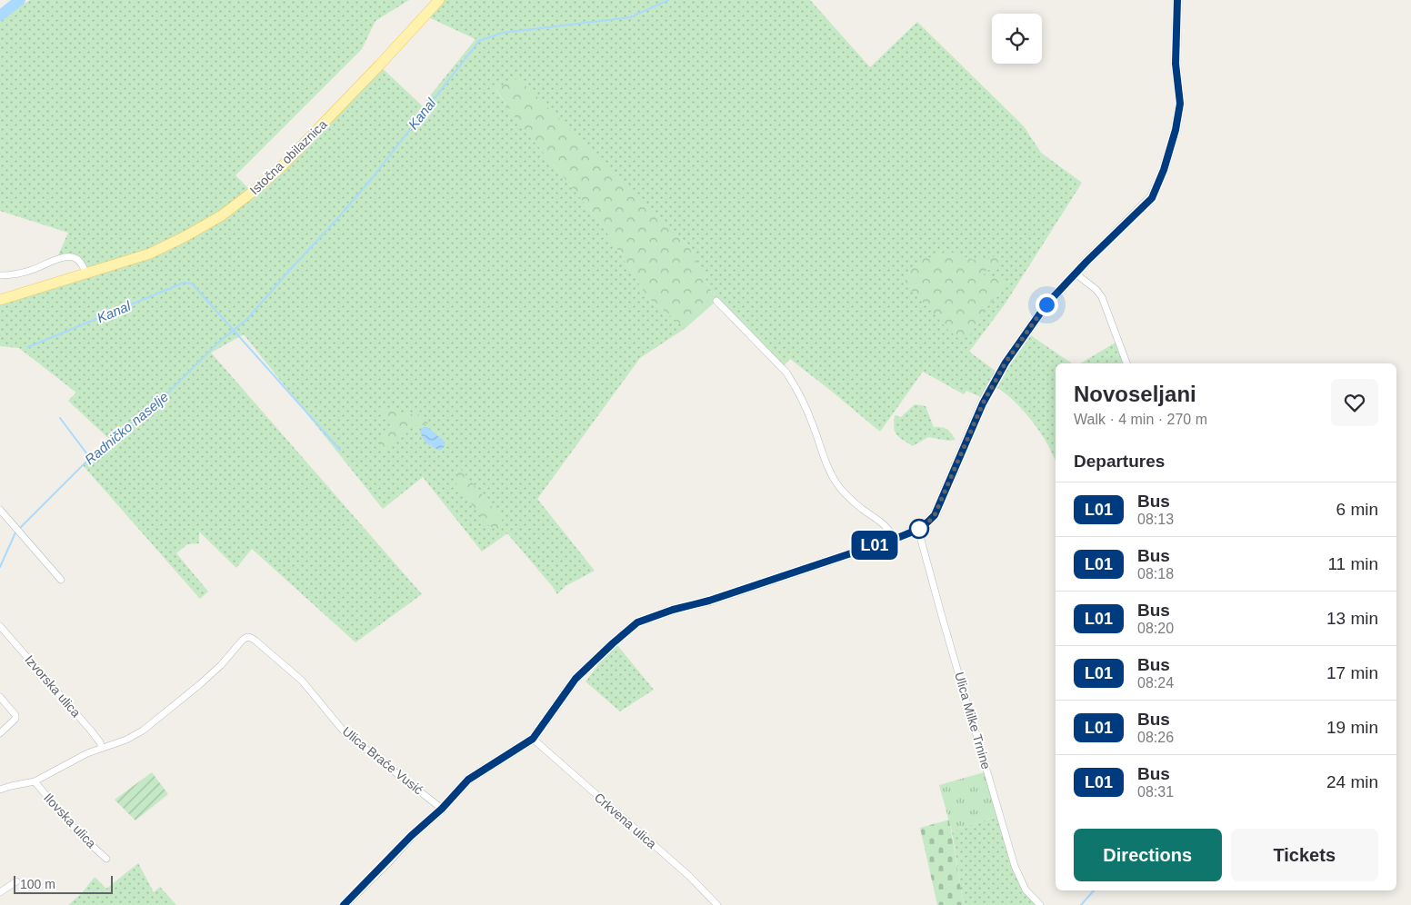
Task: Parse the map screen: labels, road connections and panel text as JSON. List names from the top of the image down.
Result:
{
  "streets": {
    "main road": ["Istočna obilaznica"],
    "street": [
      "Izvorska ulica",
      "Ulica Milke Trnine",
      "Ulica Braće Vusić",
      "Ilovska ulica",
      "Crkvena ulica"
    ]
  },
  "crossings": [
    ["Izvorska ulica", "Ulica Braće Vusić"]
  ],
  "water": ["Kanal", "Radničko naselje"],
  "lines": ["bus line L01"],
  "scale_bar": "100 m",
  "page": {
    "on_map": "L01",
    "heading": [
      ["Novoseljani", "Walk · 4 min · 270 m"],
      "Departures"
    ],
    "list": [
      {
        "mark": "L01",
        "name": "Bus",
        "note": "08:13",
        "value": "6 min"
      },
      {
        "mark": "L01",
        "name": "Bus",
        "note": "08:18",
        "value": "11 min"
      },
      {
        "mark": "L01",
        "name": "Bus",
        "note": "08:20",
        "value": "13 min"
      },
      {
        "mark": "L01",
        "name": "Bus",
        "note": "08:24",
        "value": "17 min"
      },
      {
        "mark": "L01",
        "name": "Bus",
        "note": "08:26",
        "value": "19 min"
      },
      {
        "mark": "L01",
        "name": "Bus",
        "note": "08:31",
        "value": "24 min"
      }
    ],
    "buttons": ["Directions", "Tickets"],
    "scale": "100 m"
  }
}
